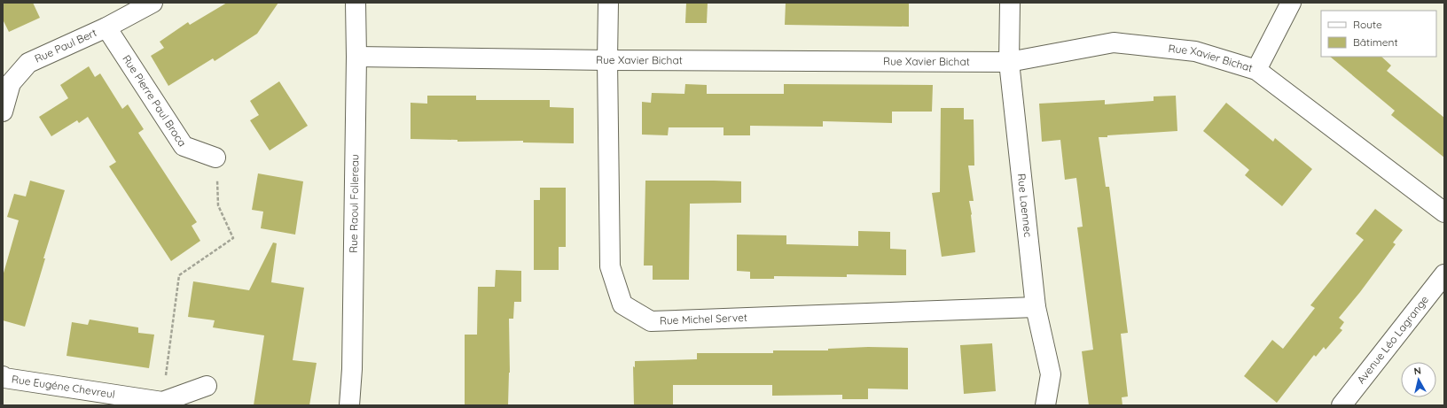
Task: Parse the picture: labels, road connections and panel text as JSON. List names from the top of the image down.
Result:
{
  "streets": {
    "street": [
      "Rue Paul Bert",
      "Rue Xavier Bichat",
      "Rue Pierre Paul Broca",
      "Rue Raoul Follereau",
      "Rue Laennec",
      "Rue Michel Servet",
      "Avenue Léo Lagrange",
      "Rue Eugéne Chevreul"
    ]
  },
  "crossings": [
    ["Rue Paul Bert", "Rue Pierre Paul Broca"],
    ["Rue Xavier Bichat", "Rue Raoul Follereau"],
    ["Rue Xavier Bichat", "Rue Laennec"],
    ["Rue Xavier Bichat", "Rue Michel Servet"],
    ["Rue Laennec", "Rue Michel Servet"]
  ],
  "legend": ["Route", "Bâtiment"],
  "north": "top"
}
